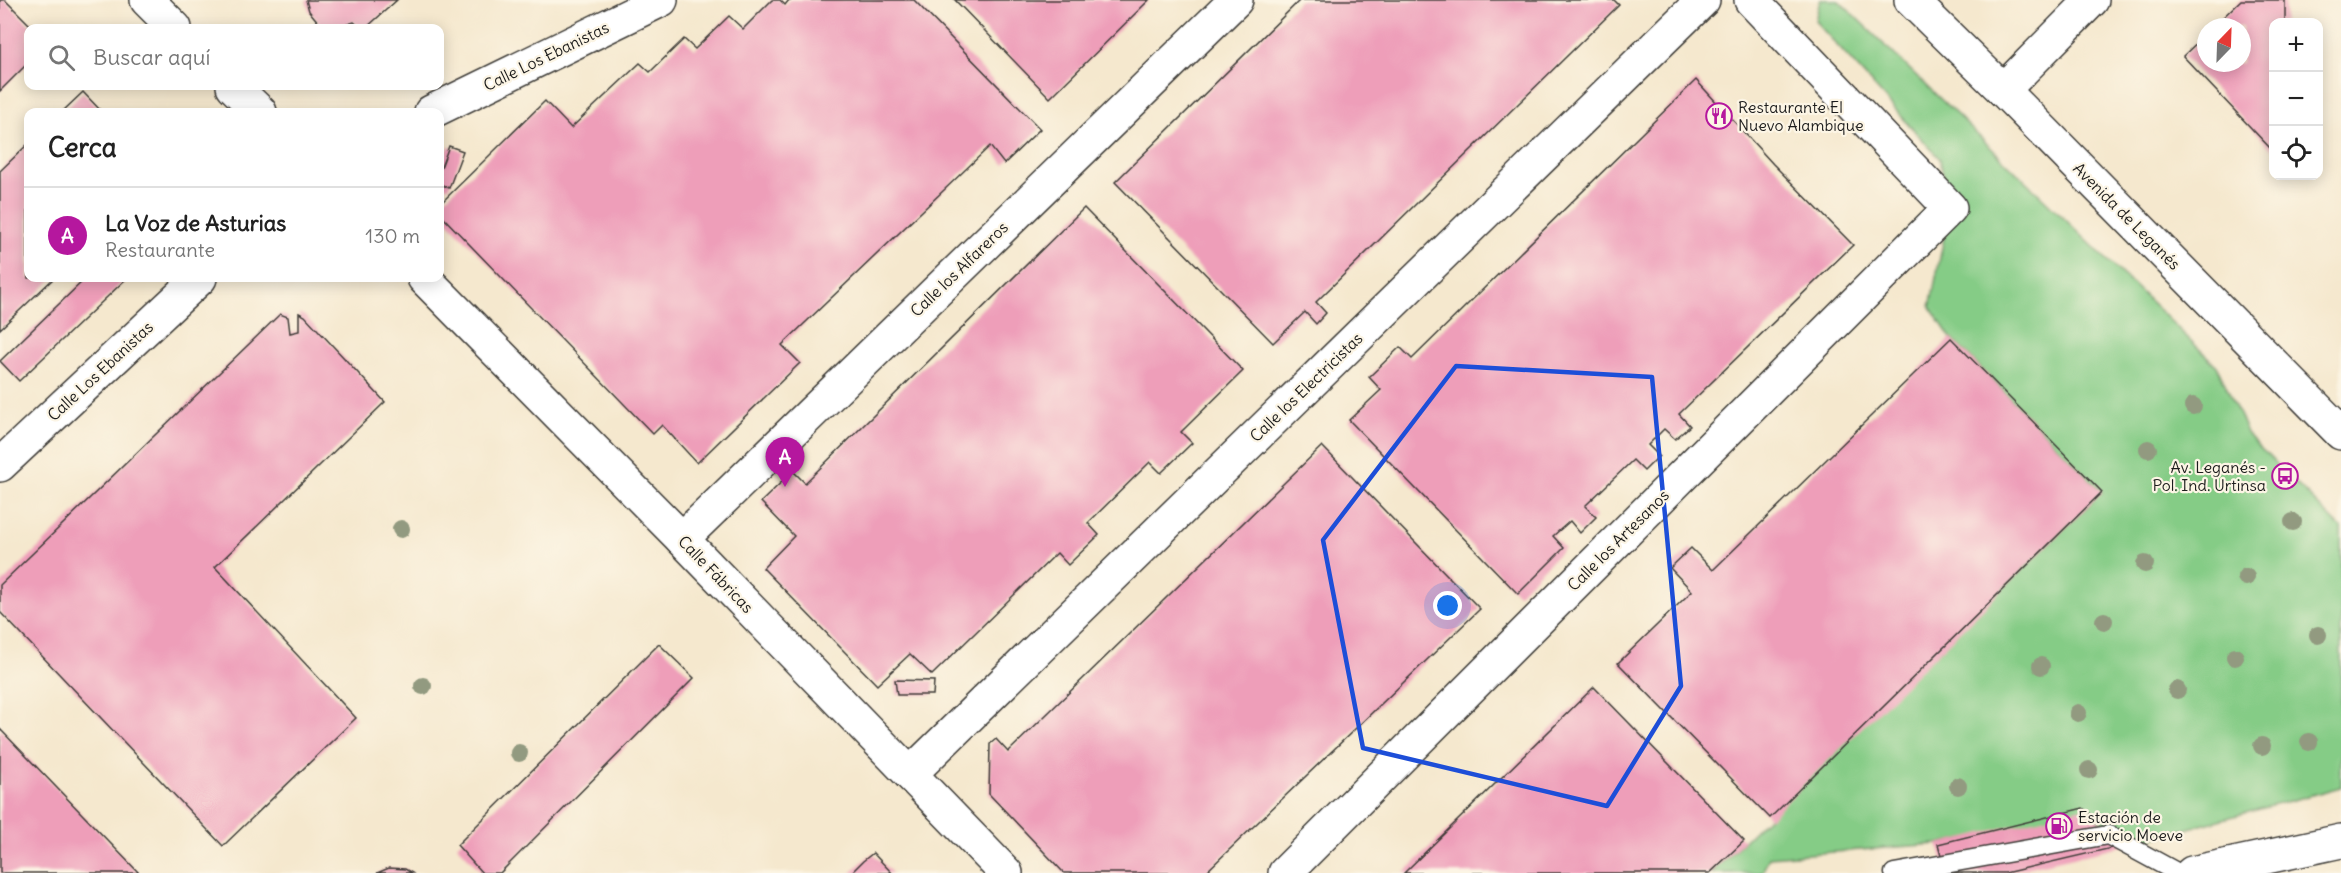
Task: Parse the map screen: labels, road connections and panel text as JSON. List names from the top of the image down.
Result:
{
  "streets": {
    "street": [
      "Calle Los Ebanistas",
      "Avenida de Leganés",
      "Calle los Alfareros",
      "Calle los Electricistas",
      "Calle los Artesanos",
      "Calle Fábricas"
    ]
  },
  "crossings": [
    ["Calle los Alfareros", "Calle Fábricas"],
    ["Calle los Electricistas", "Calle Fábricas"]
  ],
  "places": {
    "restaurant": ["Restaurante El Nuevo Alambique"],
    "bus stop": ["Av. Leganés - Pol. Ind. Urtinsa"],
    "fuel station": ["Estación de servicio Moeve"]
  },
  "north": "top right",
  "page": {
    "map_buttons": ["+", "−"],
    "search": "Buscar aquí",
    "heading": "Cerca",
    "list": [
      {
        "mark": "A",
        "name": "La Voz de Asturias",
        "note": "Restaurante",
        "value": "130 m"
      }
    ],
    "pins": "A"
  }
}
